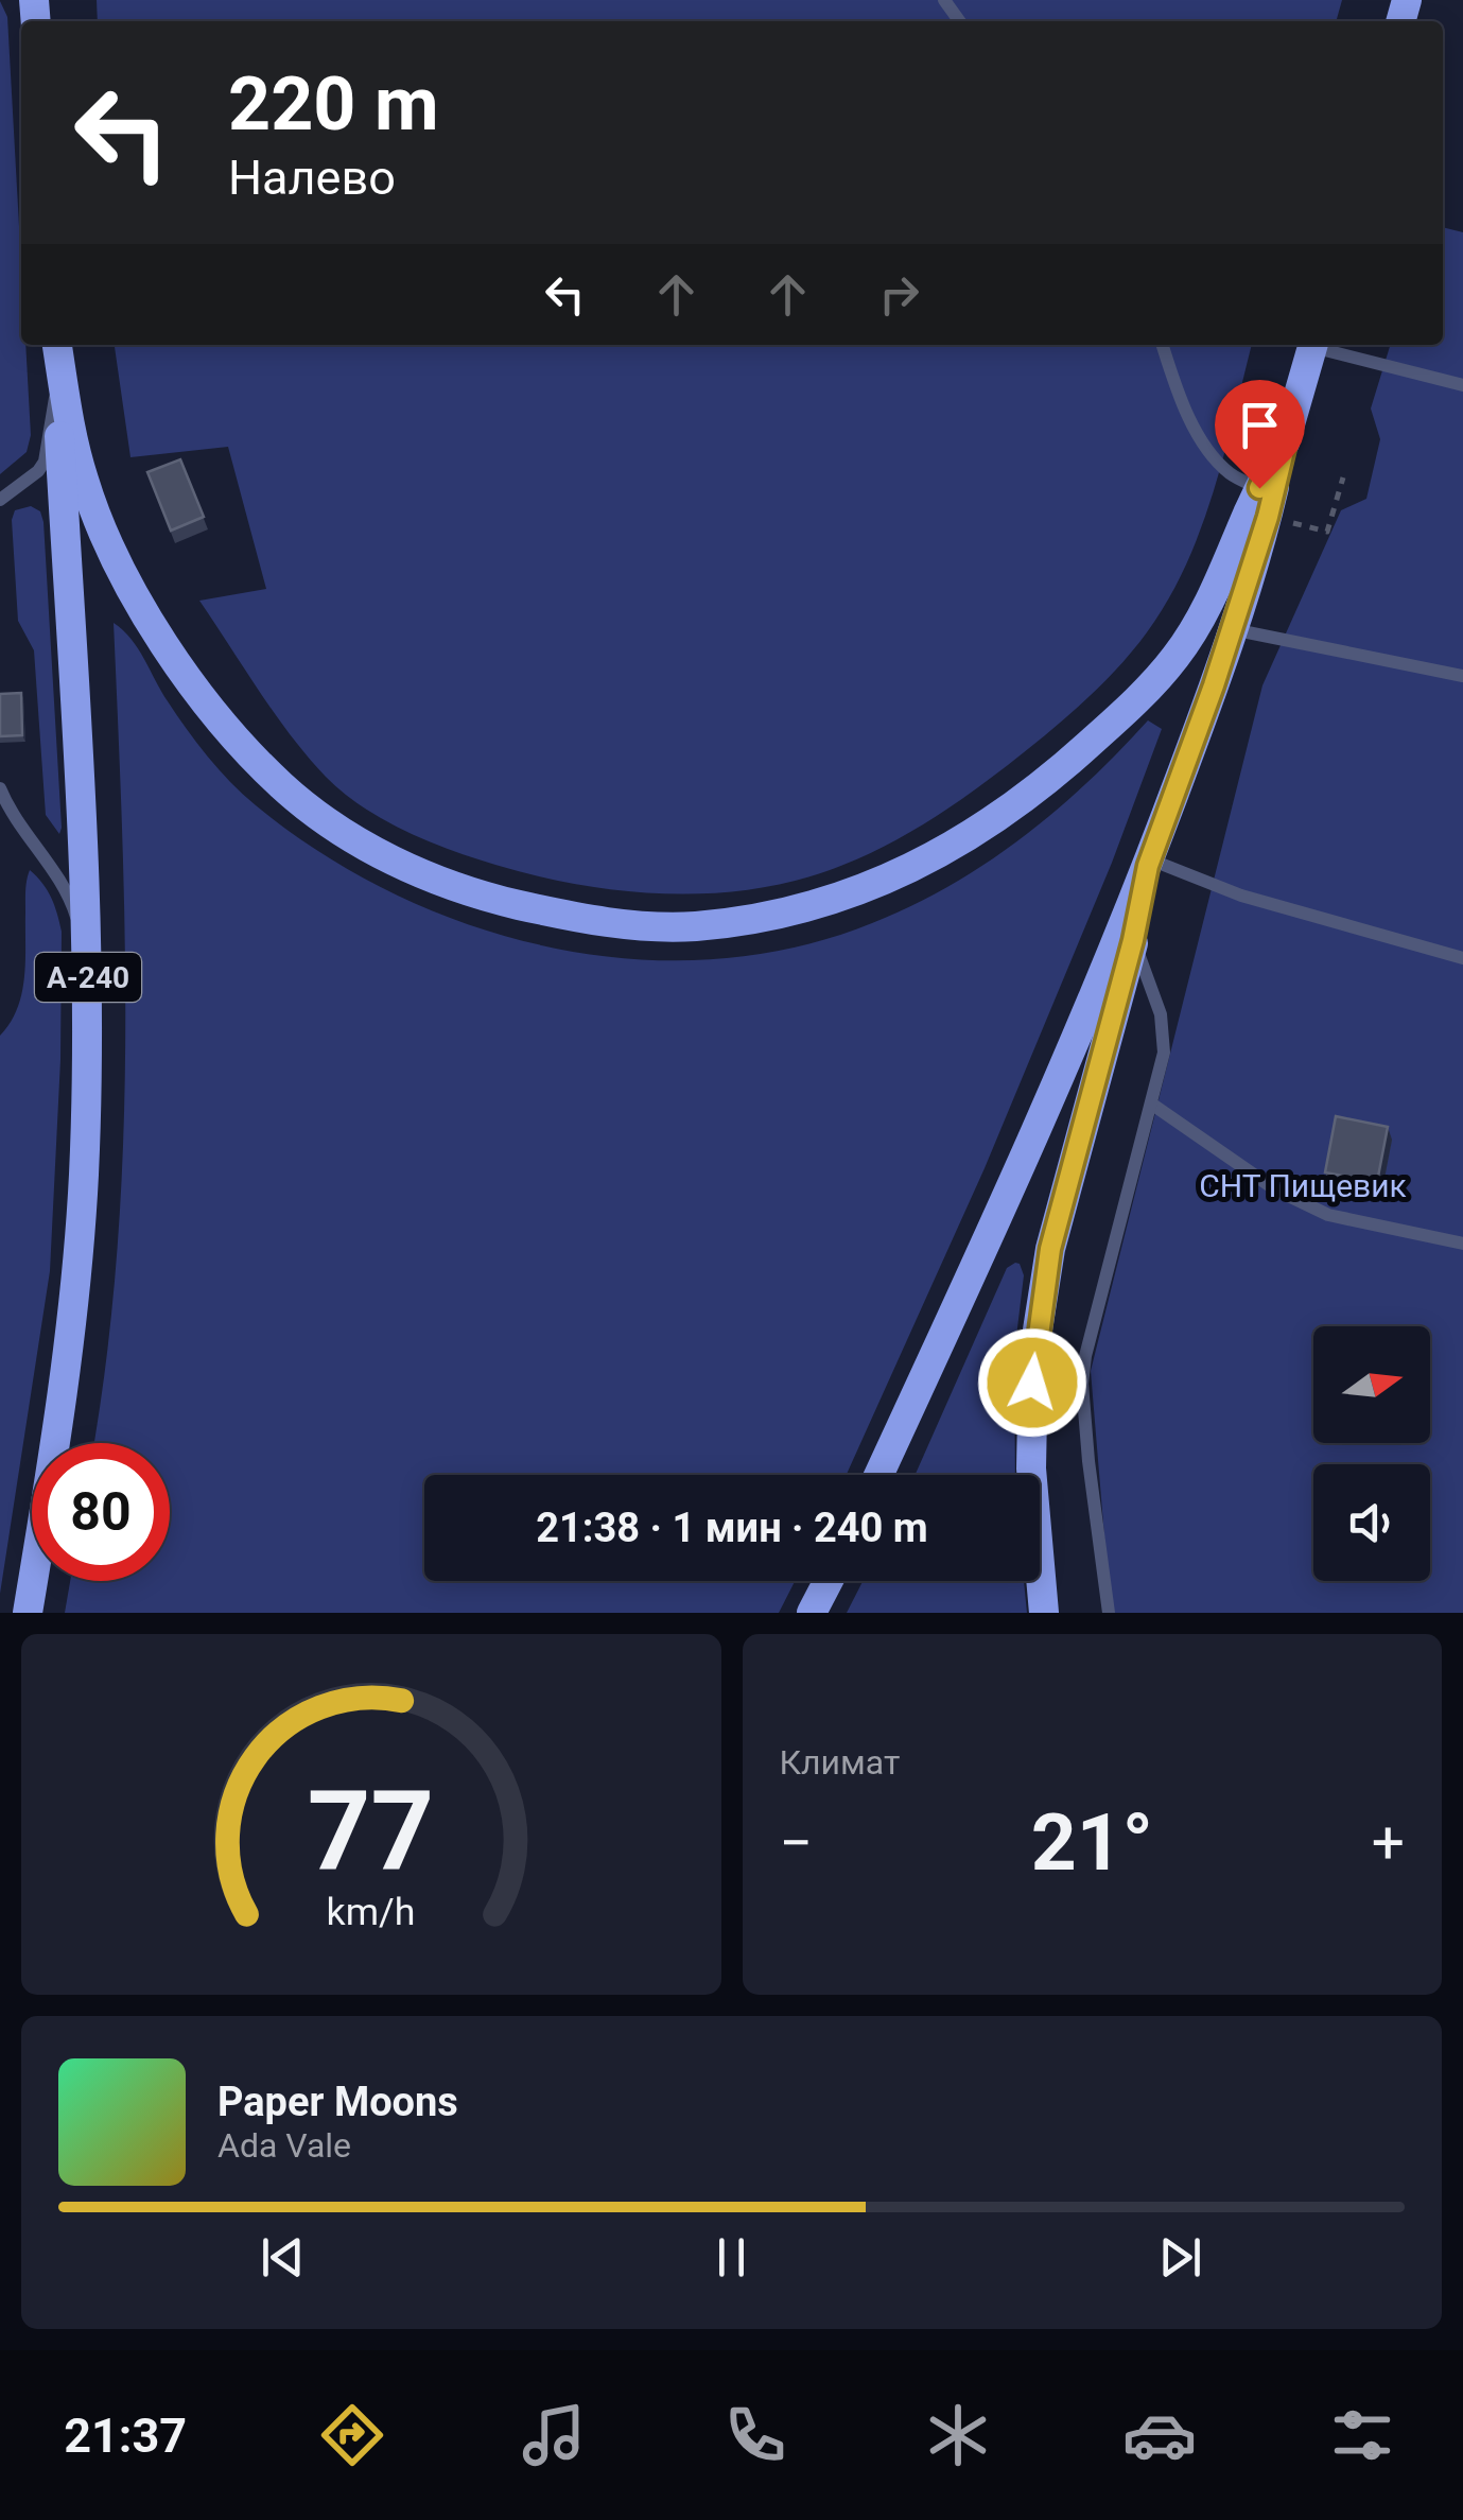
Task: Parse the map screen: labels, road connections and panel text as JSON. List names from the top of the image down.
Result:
{
  "streets": {
    "highway": ["А-240"]
  },
  "parks": ["СНТ Пищевик"],
  "north": "right",
  "page": {
    "turn": ["220 m", "Налево"],
    "limit": "80",
    "trip": "21:38 · 1 мин · 240 m",
    "tile": "Климат",
    "heat": ["−", "21°", "+"],
    "song": ["Paper Moons", "Ada Vale"],
    "tabs": "21:37",
    "gauge": ["77", "km/h"]
  }
}
